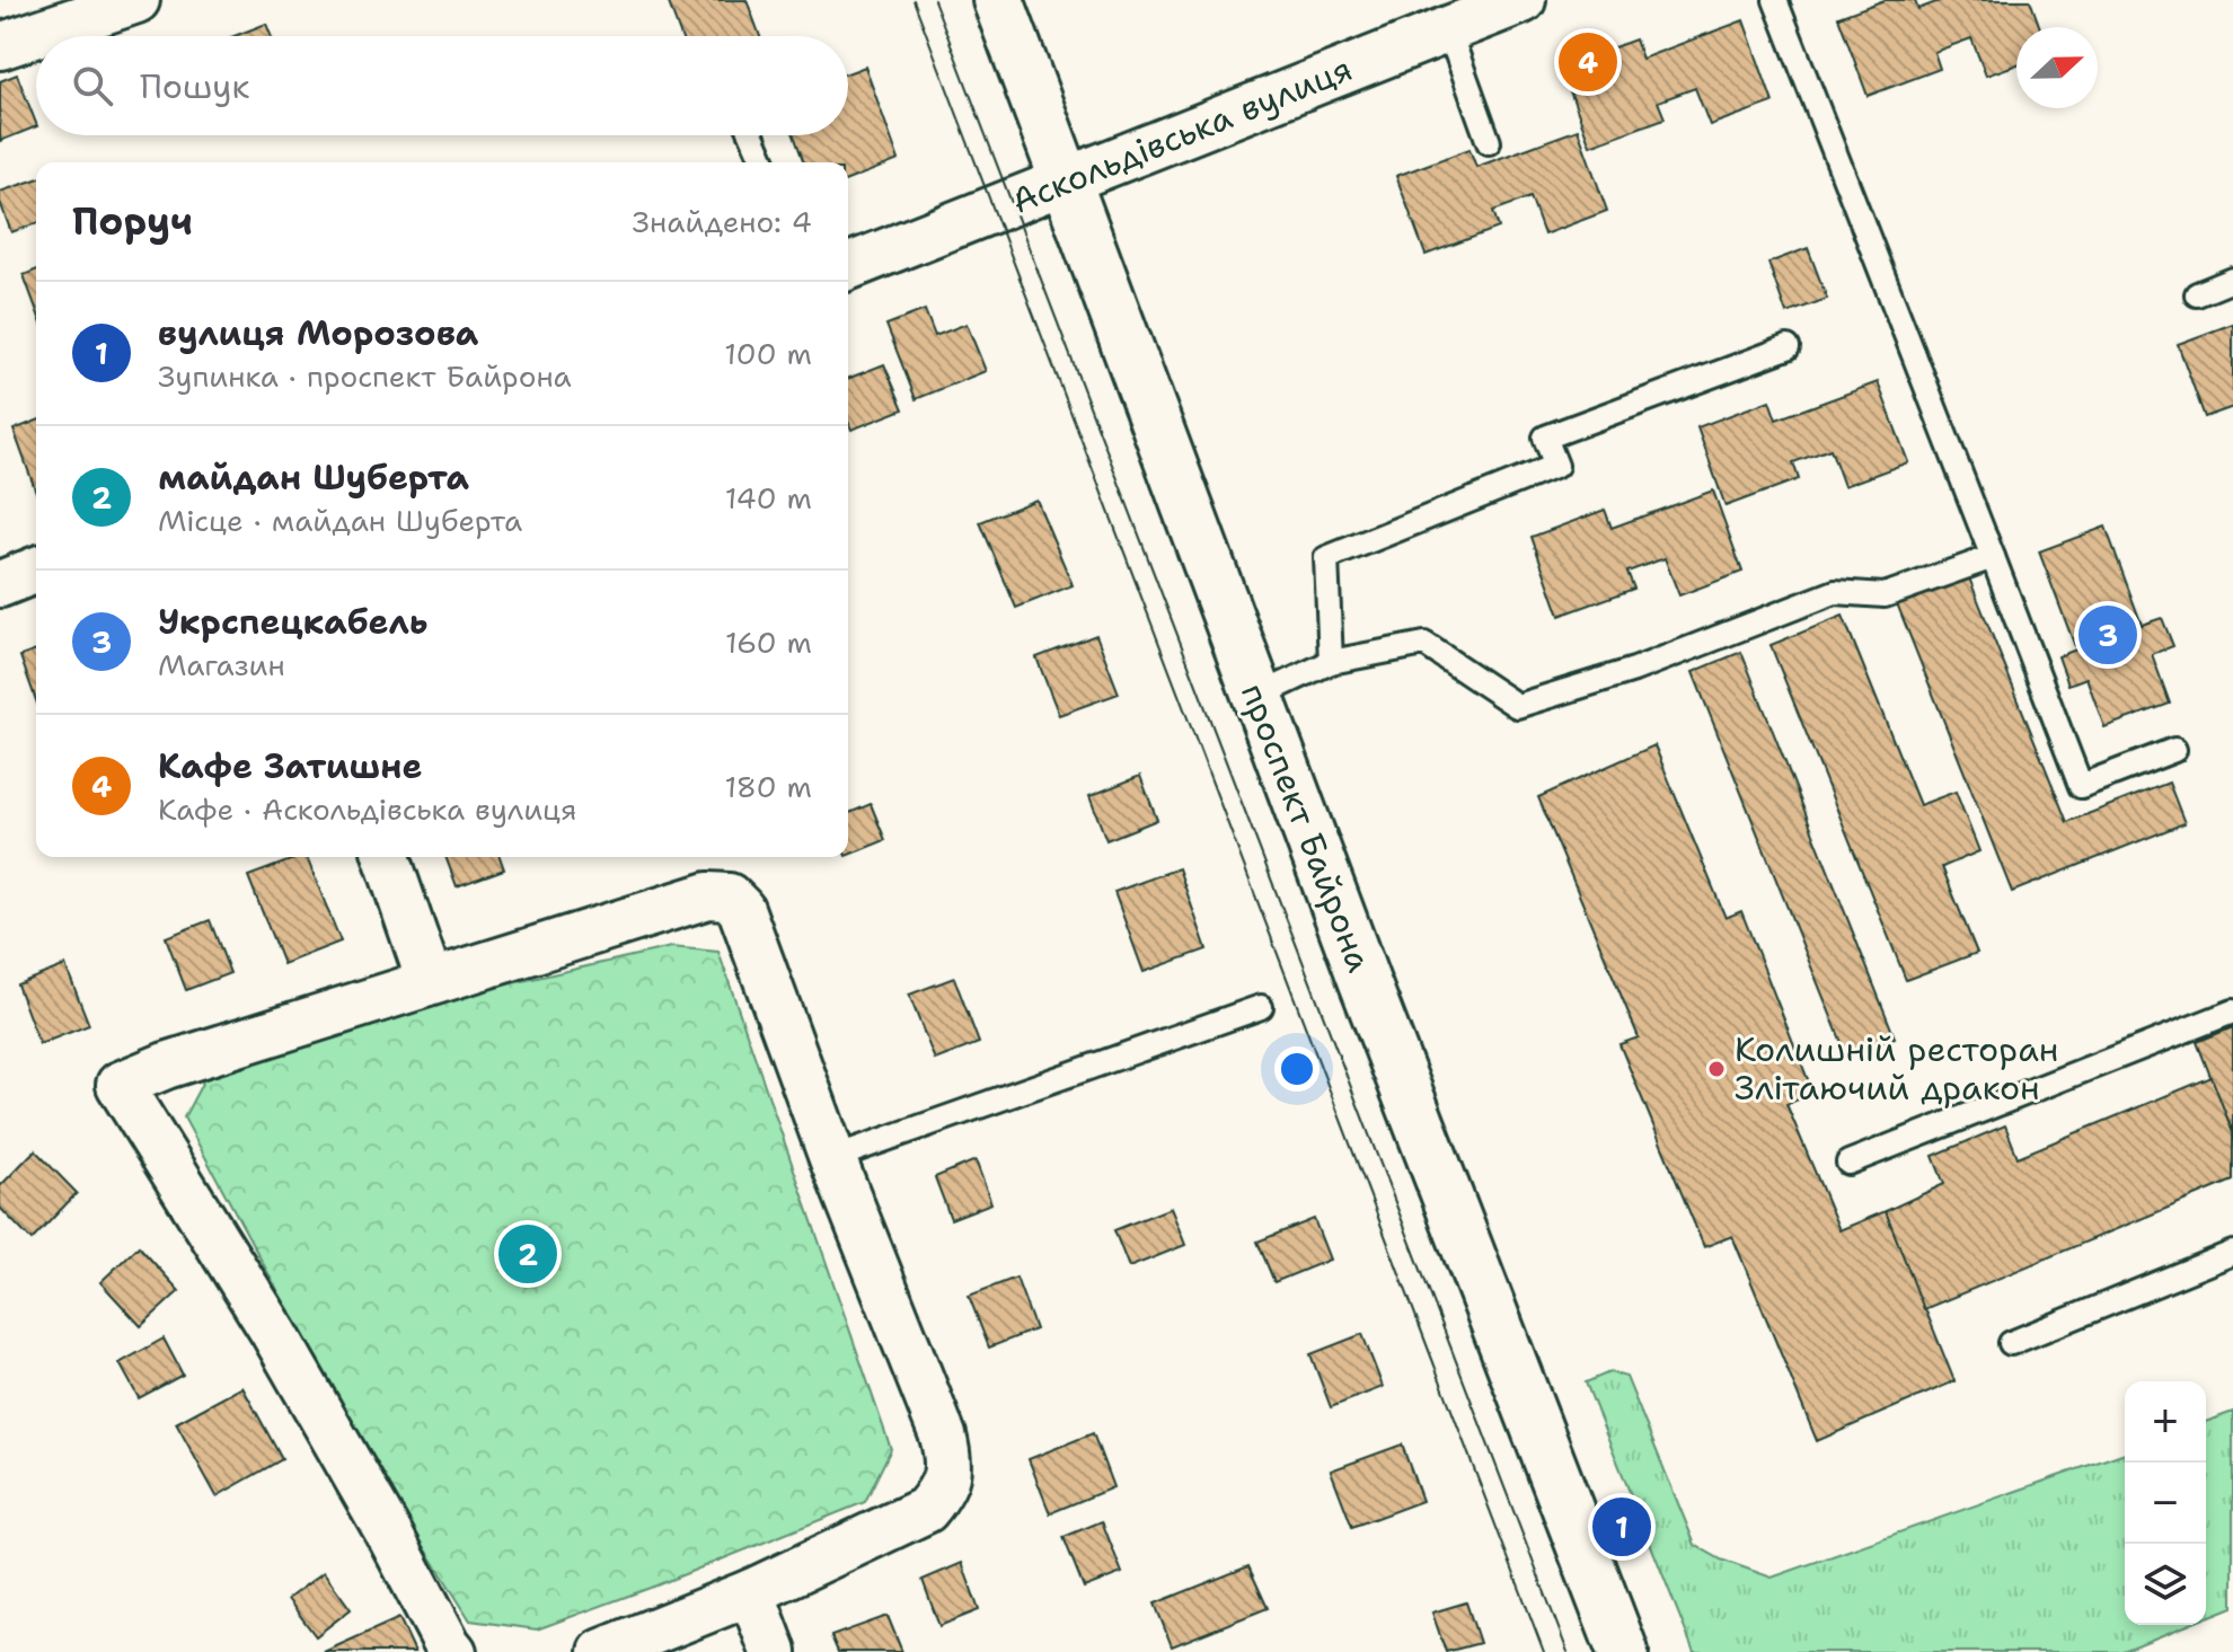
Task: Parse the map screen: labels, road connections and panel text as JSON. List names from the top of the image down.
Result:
{
  "streets": {
    "main road": ["проспект Байрона"],
    "street": ["Аскольдівська вулиця"]
  },
  "crossings": [
    ["Аскольдівська вулиця", "проспект Байрона"]
  ],
  "places": ["Колишній ресторан Злітаючий дракон"],
  "north": "right",
  "page": {
    "pins": [
      "4",
      "3",
      "2",
      "1"
    ],
    "search": "Пошук",
    "heading": ["Поруч", "Знайдено: 4"],
    "list": [
      {
        "mark": "1",
        "name": "вулиця Морозова",
        "note": "Зупинка · проспект Байрона",
        "value": "100 m"
      },
      {
        "mark": "2",
        "name": "майдан Шуберта",
        "note": "Місце · майдан Шуберта",
        "value": "140 m"
      },
      {
        "mark": "3",
        "name": "Укрспецкабель",
        "note": "Магазин",
        "value": "160 m"
      },
      {
        "mark": "4",
        "name": "Кафе Затишне",
        "note": "Кафе · Аскольдівська вулиця",
        "value": "180 m"
      }
    ],
    "map_buttons": ["+", "−"]
  }
}
